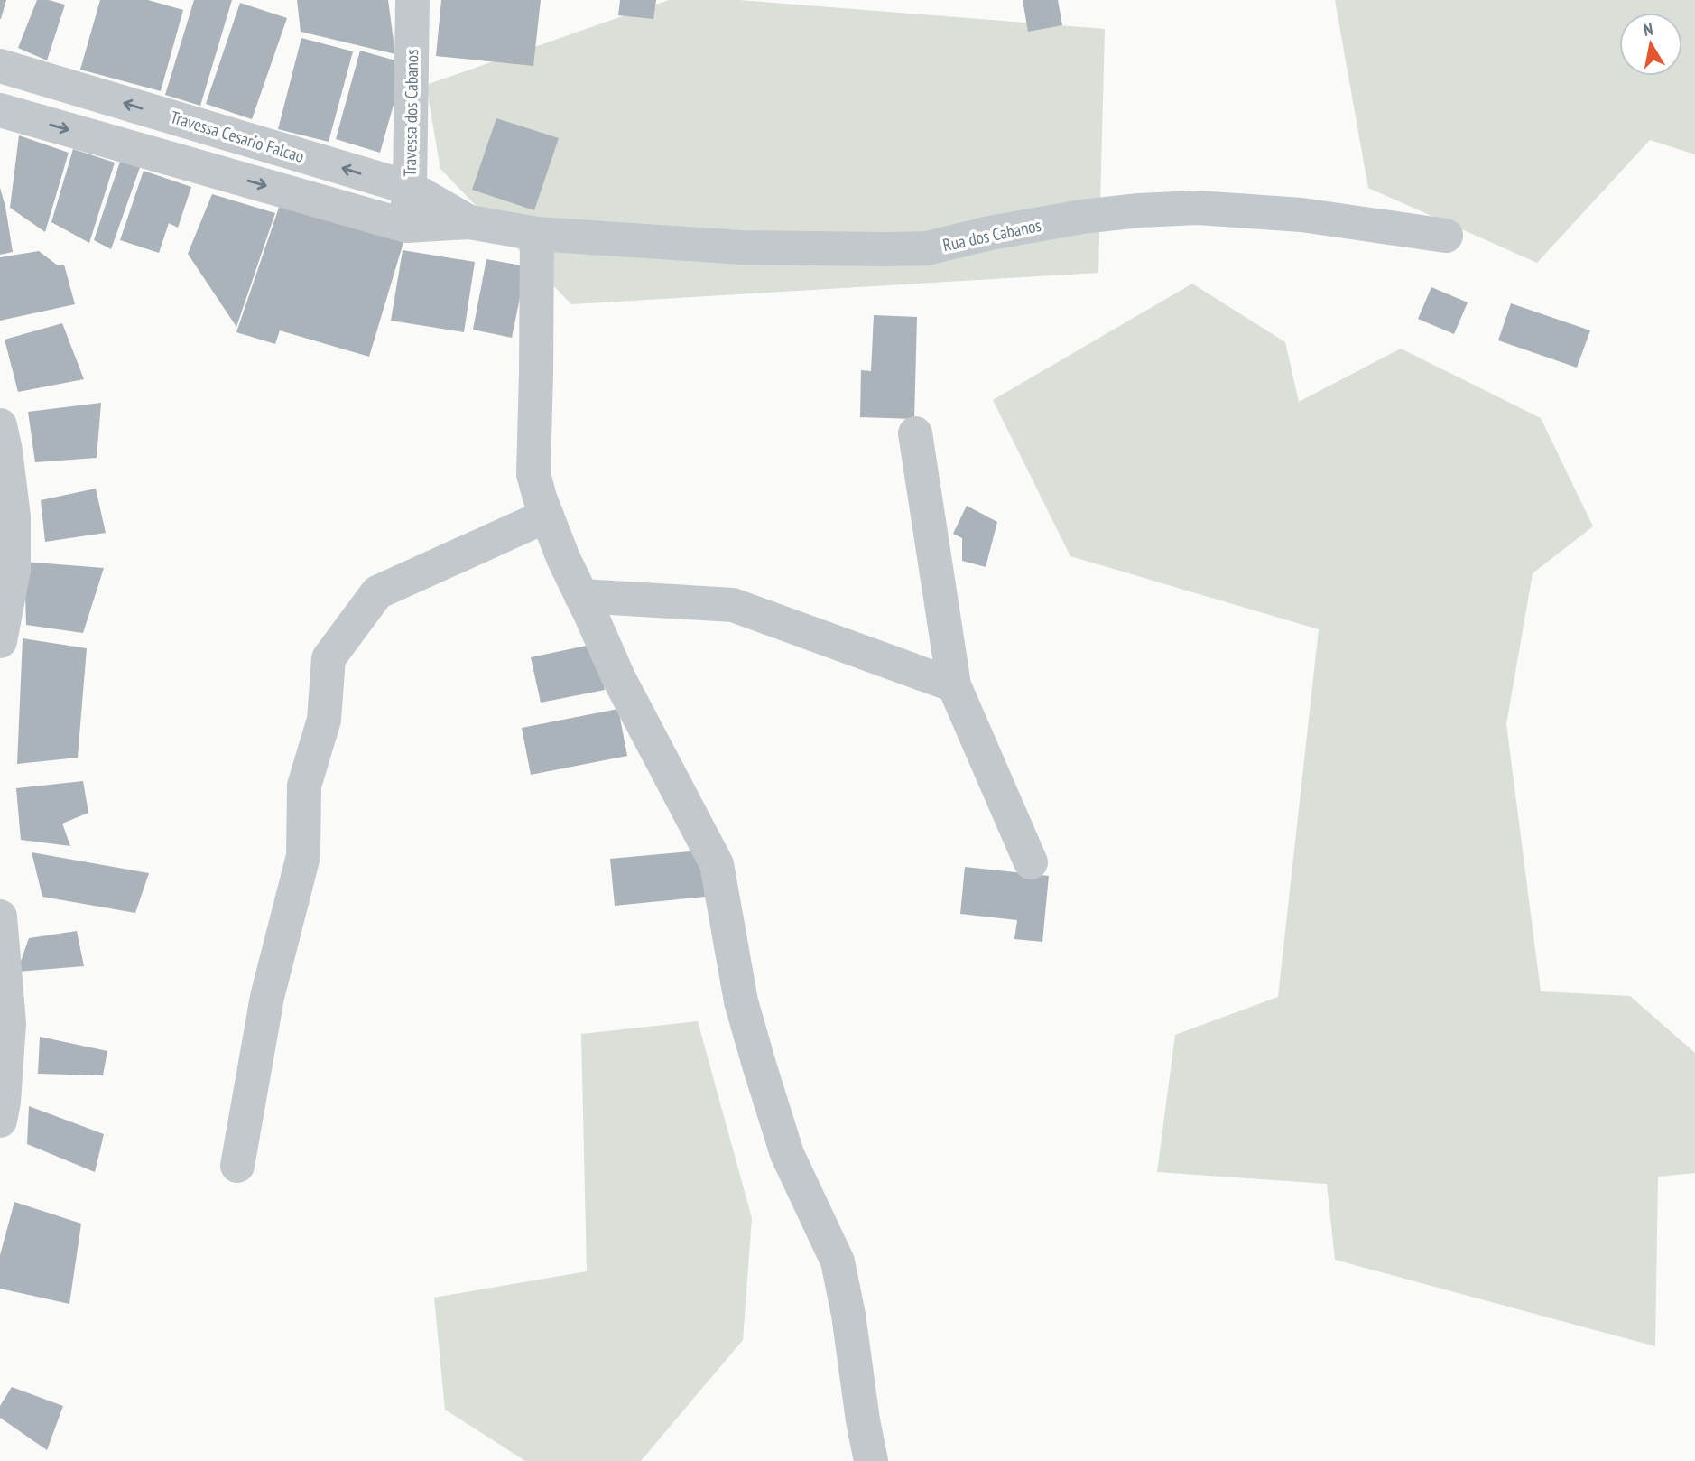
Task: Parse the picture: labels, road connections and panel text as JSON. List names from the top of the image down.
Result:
{
  "streets": {
    "street": ["Travessa dos Cabanos", "Travessa Cesario Falcao", "Rua dos Cabanos"]
  },
  "crossings": [
    ["Travessa dos Cabanos", "Travessa Cesario Falcao"],
    ["Travessa Cesario Falcao", "Rua dos Cabanos"]
  ],
  "north": "top"
}
